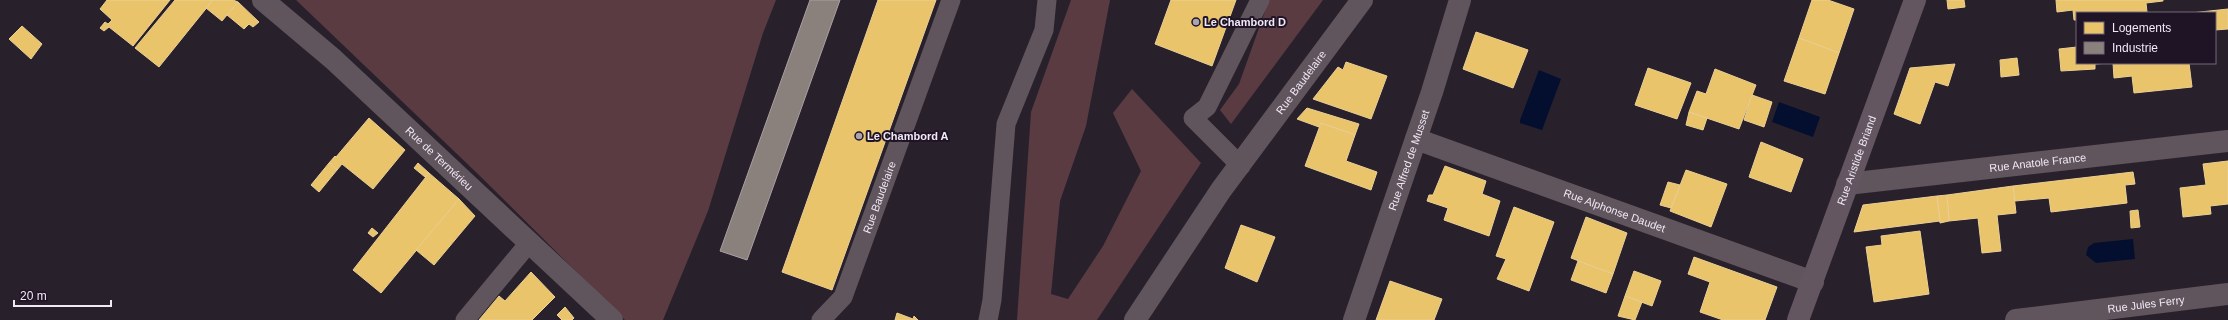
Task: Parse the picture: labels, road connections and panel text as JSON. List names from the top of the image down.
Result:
{
  "streets": {
    "main road": ["Rue Aristide Briand"],
    "street": [
      "Rue Baudelaire",
      "Rue de Termérieu",
      "Rue Alfred de Musset",
      "Rue Anatole France",
      "Rue Alphonse Daudet",
      "Rue Jules Ferry"
    ]
  },
  "crossings": [
    ["Rue Aristide Briand", "Rue Anatole France"],
    ["Rue Aristide Briand", "Rue Alphonse Daudet"],
    ["Rue Alfred de Musset", "Rue Alphonse Daudet"]
  ],
  "places": ["Le Chambord D", "Le Chambord A"],
  "legend": ["Logements", "Industrie"],
  "scale_bar": "20 m"
}
